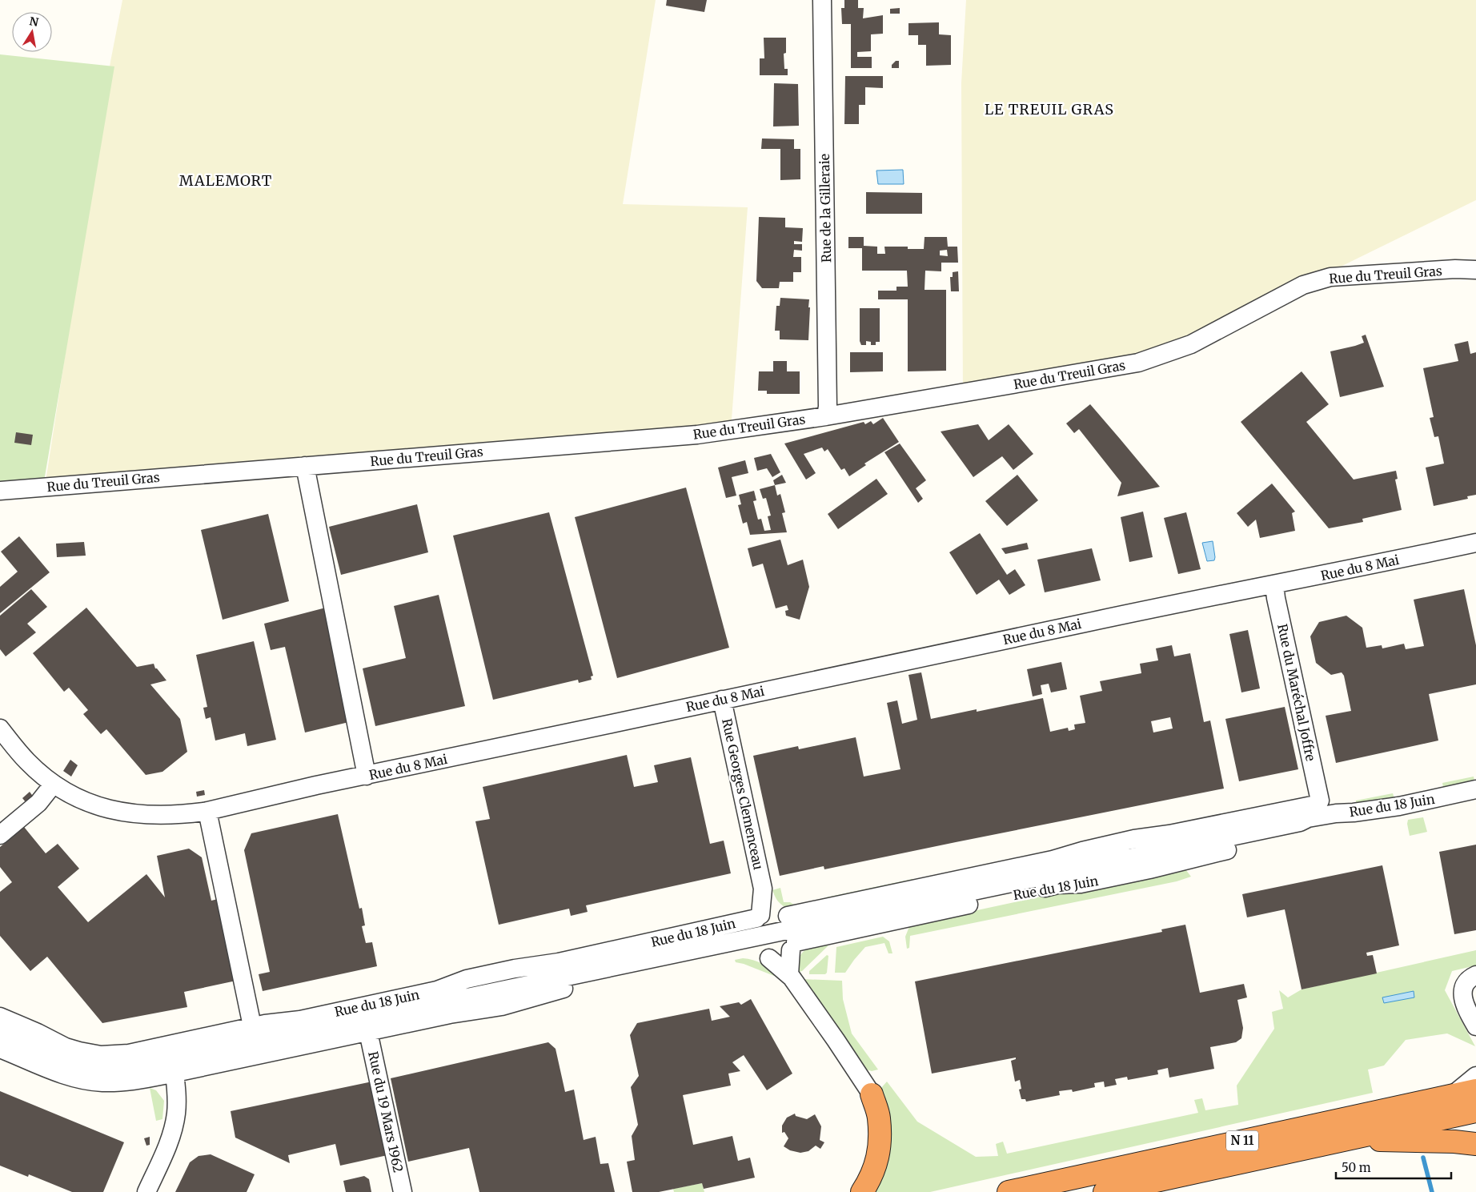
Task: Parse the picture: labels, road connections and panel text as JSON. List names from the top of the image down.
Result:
{
  "streets": {
    "highway": ["N 11"],
    "street": [
      "Rue de la Gilleraie",
      "Rue du Treuil Gras",
      "Rue du 8 Mai",
      "Rue du Maréchal Joffre",
      "Rue Georges Clemenceau",
      "Rue du 18 Juin",
      "Rue du 19 Mars 1962"
    ]
  },
  "crossings": [
    ["Rue de la Gilleraie", "Rue du Treuil Gras"],
    ["Rue du 8 Mai", "Rue du Maréchal Joffre"],
    ["Rue du 8 Mai", "Rue Georges Clemenceau"],
    ["Rue du Maréchal Joffre", "Rue du 18 Juin"],
    ["Rue du 18 Juin", "Rue du 19 Mars 1962"]
  ],
  "districts": ["LE TREUIL GRAS", "MALEMORT"],
  "scale_bar": "50 m",
  "north": "top"
}
